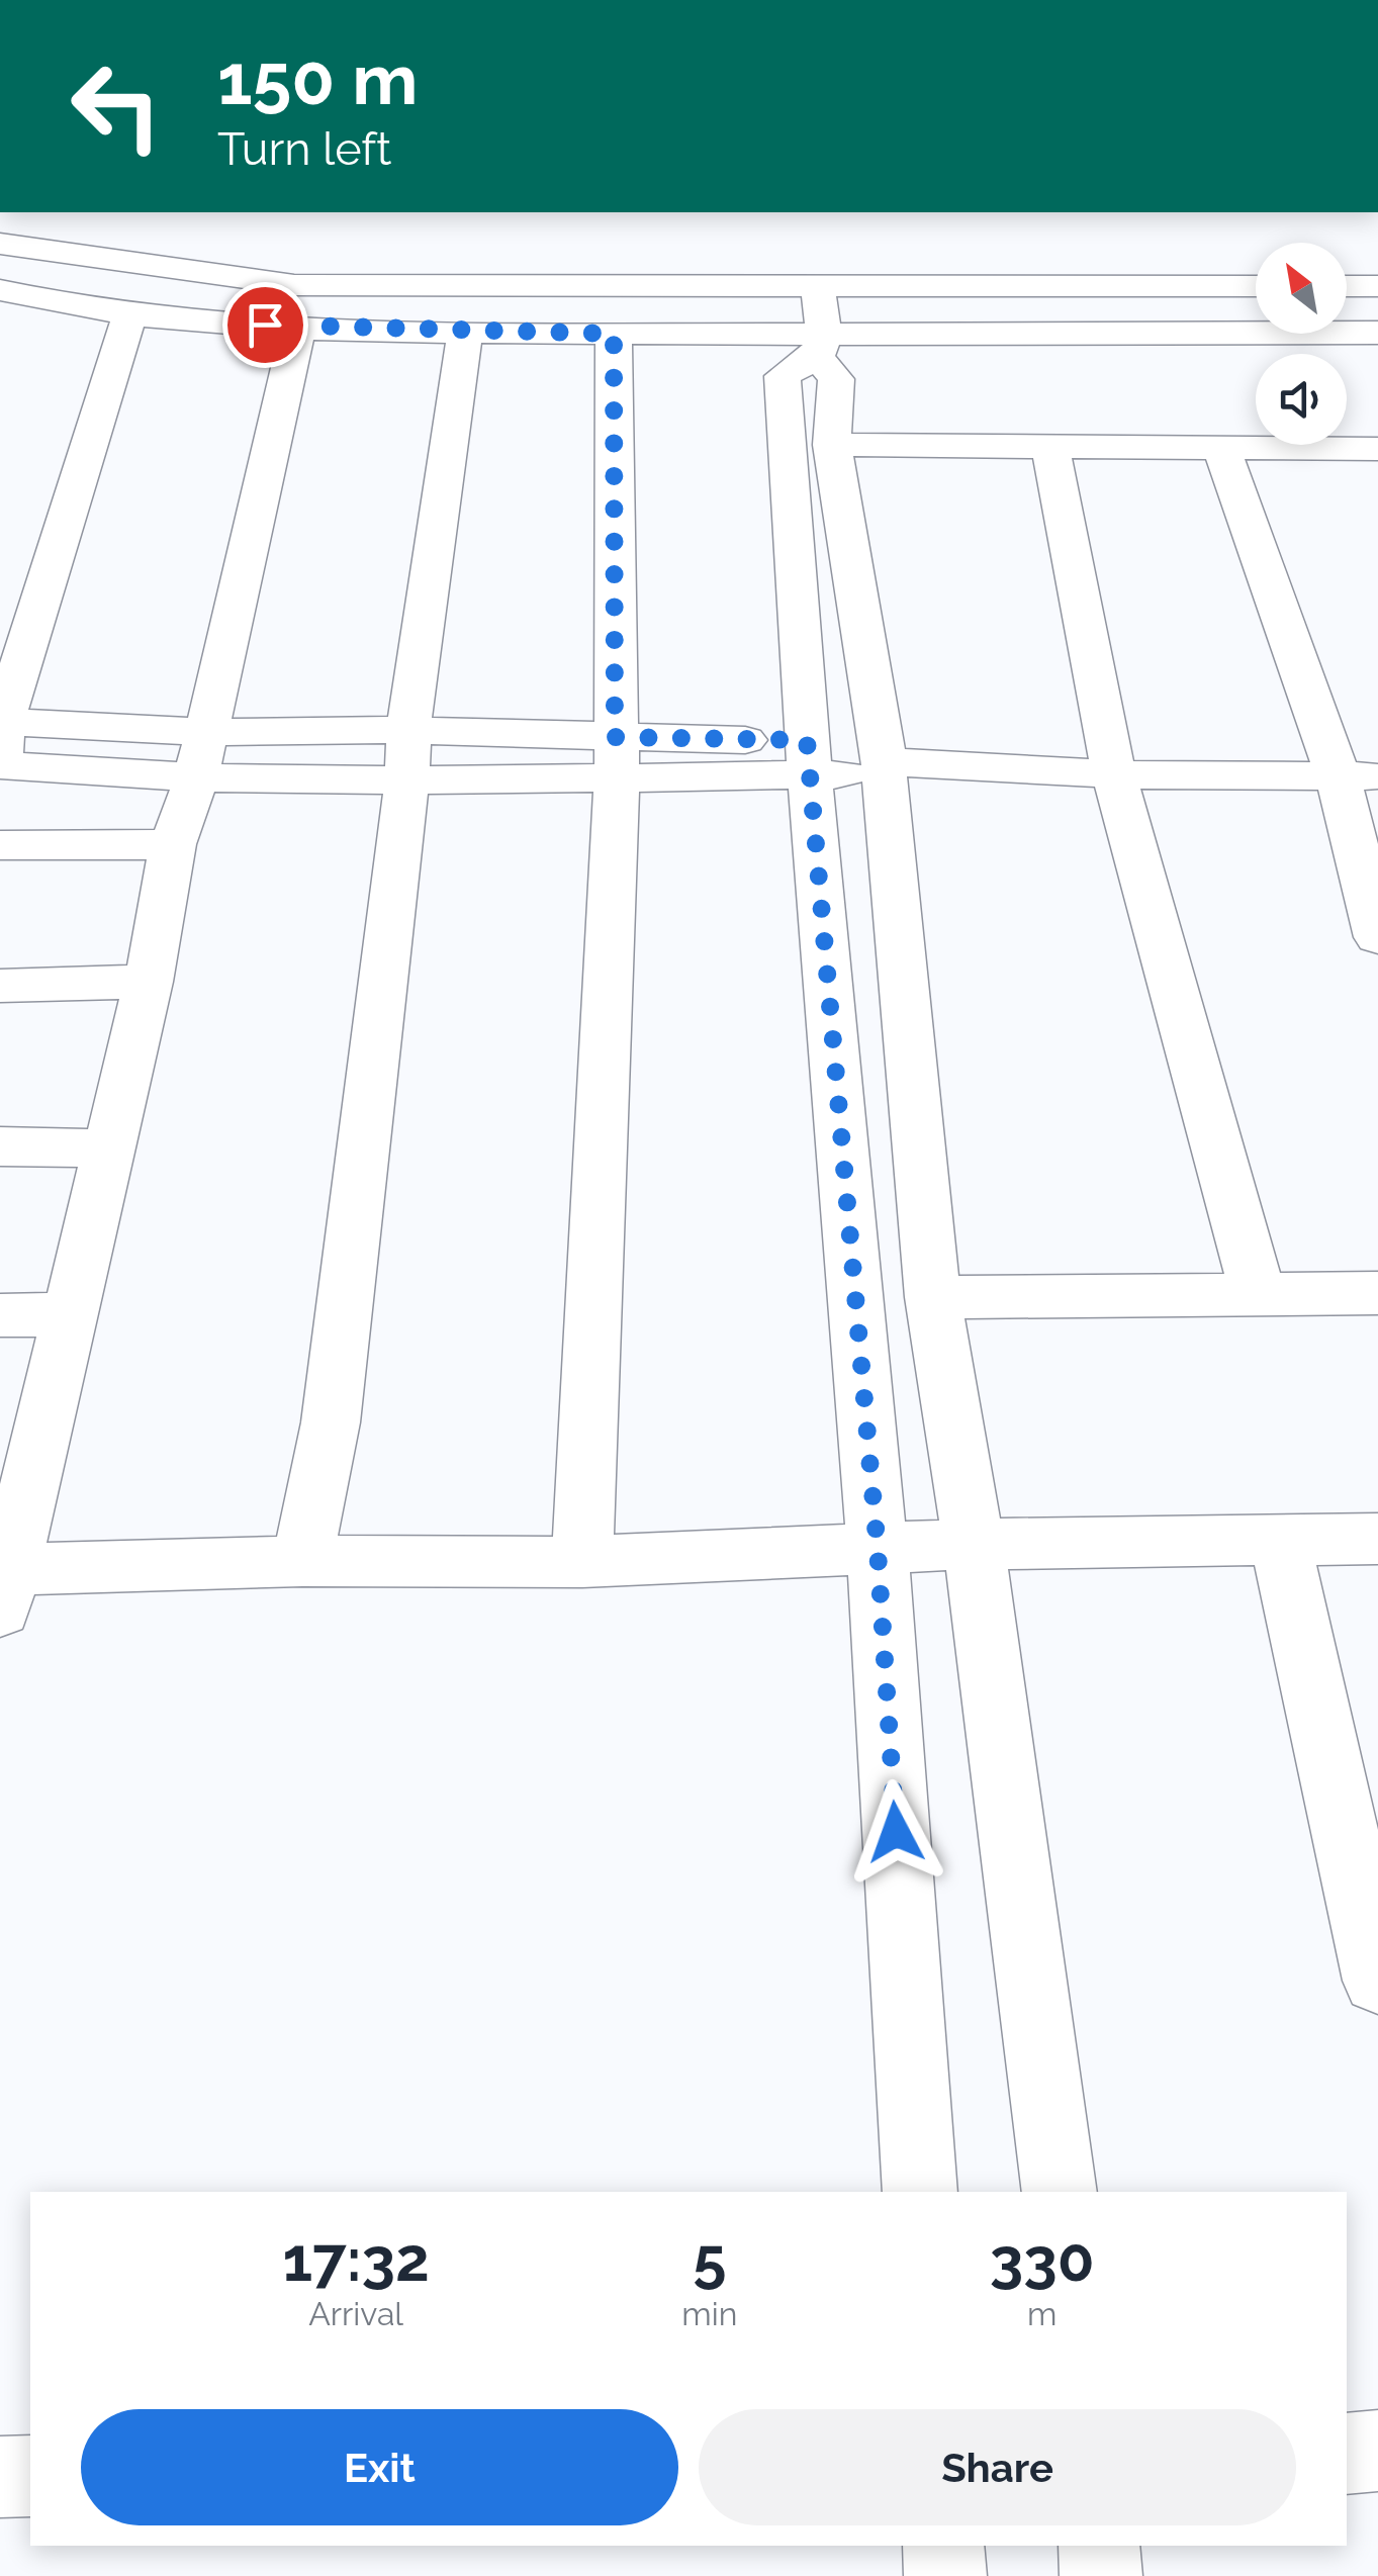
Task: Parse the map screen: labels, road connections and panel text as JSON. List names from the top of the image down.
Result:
{
  "north": "top left",
  "page": {
    "turn": ["150 m", "Turn left"],
    "eta": [
      "17:32",
      "Arrival",
      "5",
      "min",
      "330",
      "m"
    ],
    "buttons": ["Exit", "Share"]
  }
}
